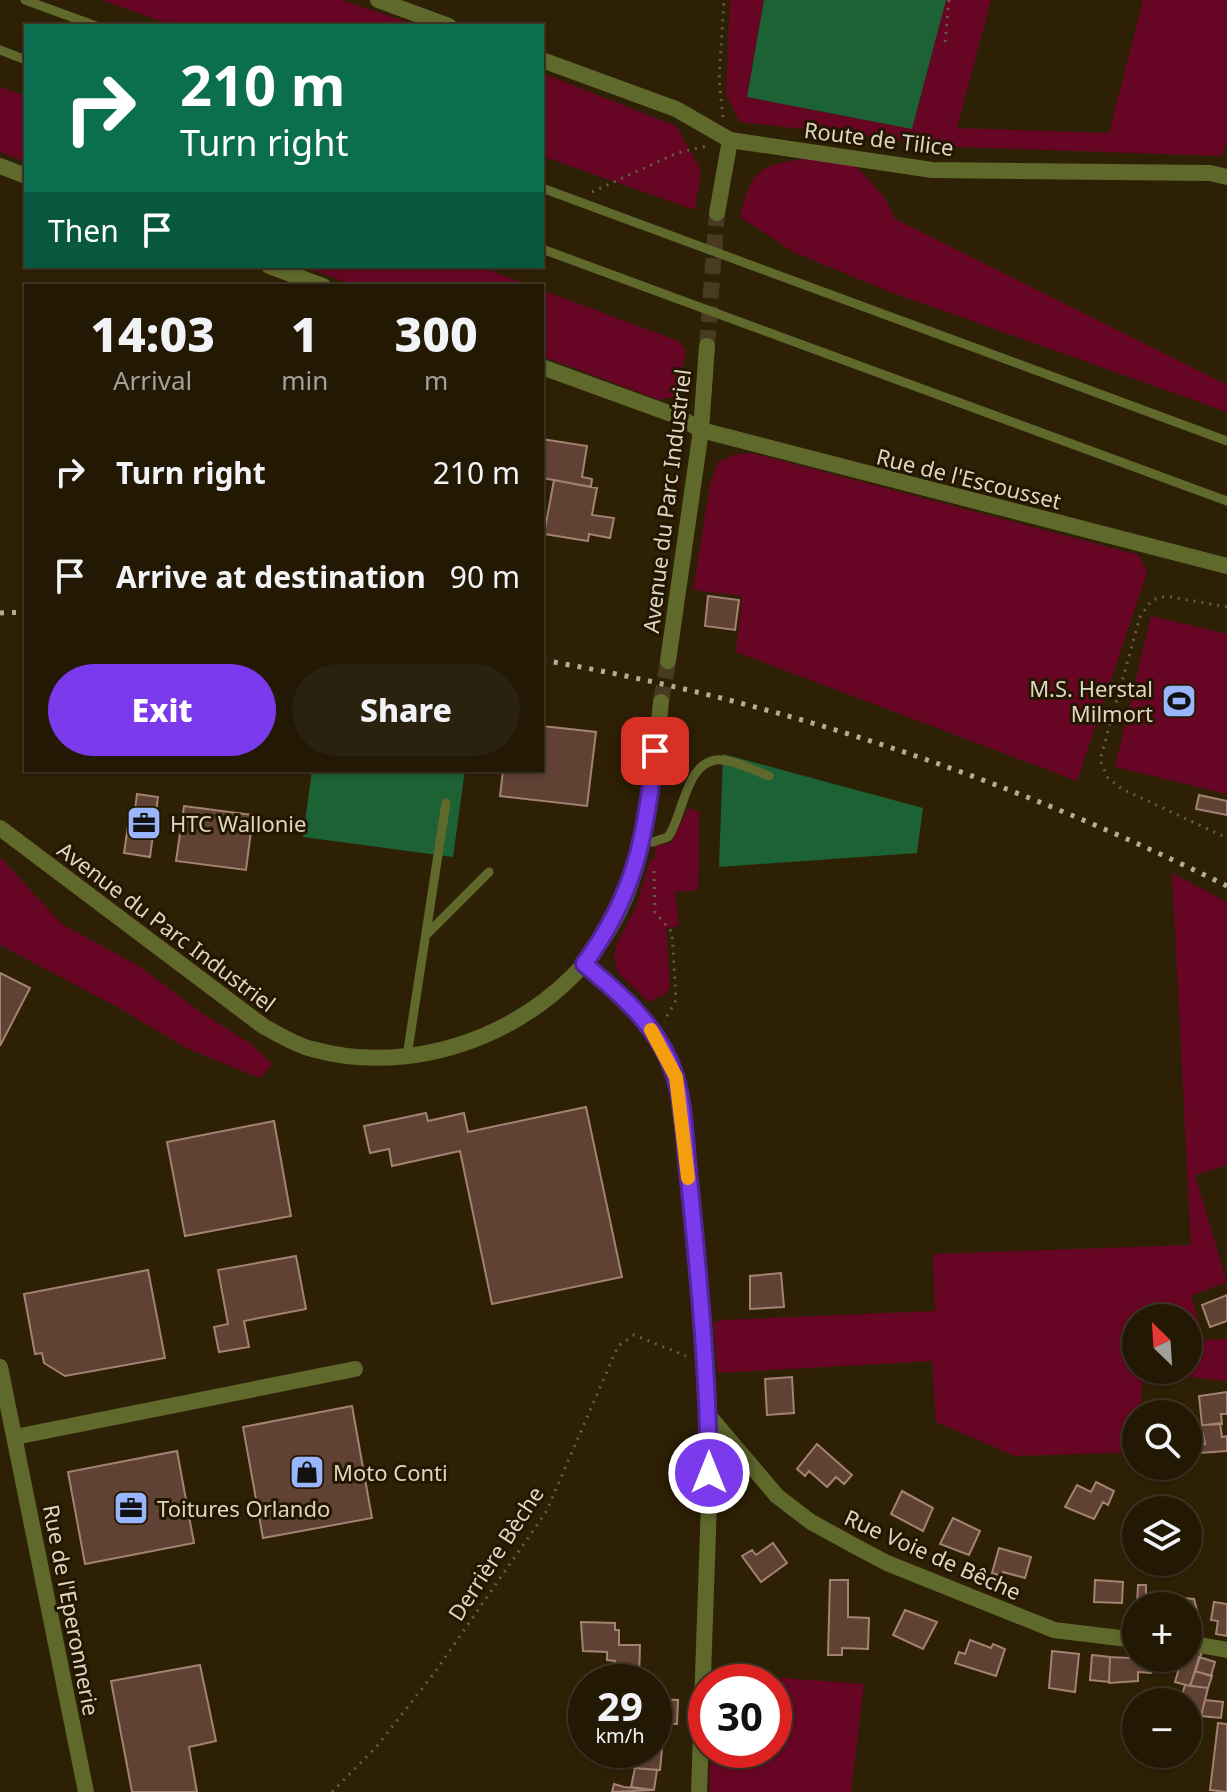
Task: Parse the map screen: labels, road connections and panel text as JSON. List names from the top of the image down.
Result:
{
  "streets": {
    "street": [
      "Route de Tilice",
      "Rue de l'Escousset",
      "Avenue du Parc Industriel",
      "Rue Voie de Bêche",
      "Rue de l'Eperonnerie"
    ],
    "path": ["Derrière Bèche"]
  },
  "crossings": [
    ["Rue de l'Escousset", "Avenue du Parc Industriel"]
  ],
  "places": {
    "sports": ["M.S. Herstal Milmort"],
    "office": ["HTC Wallonie", "Toitures Orlando"],
    "shop": ["Moto Conti"]
  },
  "north": "top left",
  "page": {
    "turn": ["210 m", "Turn right"],
    "then": "Then",
    "eta": [
      "14:03",
      "Arrival",
      "1",
      "min",
      "300",
      "m"
    ],
    "list": [
      {
        "name": "Turn right",
        "value": "210 m"
      },
      {
        "name": "Arrive at destination",
        "value": "90 m"
      }
    ],
    "buttons": ["Exit", "Share"],
    "map_buttons": ["+", "−"],
    "speed": "29 km/h",
    "limit": "30"
  }
}
